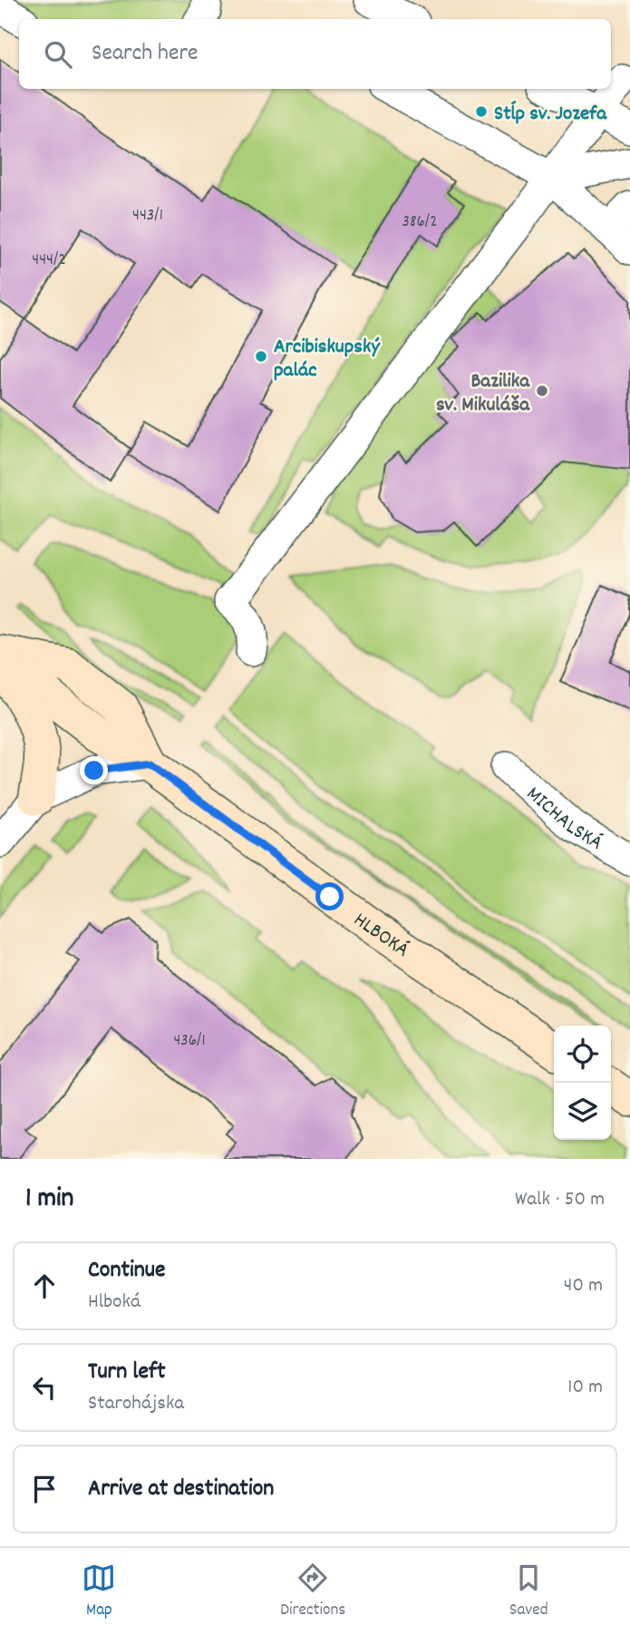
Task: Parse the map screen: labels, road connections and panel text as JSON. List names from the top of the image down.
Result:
{
  "streets": {
    "street": ["MICHALSKÁ", "HLBOKÁ"]
  },
  "places": ["Stĺp sv. Jozefa", "Arcibiskupský palác", "Bazilika sv. Mikuláša"],
  "house_numbers": [
    "443/1",
    "386/2",
    "444/2",
    "436/1"
  ],
  "page": {
    "search": "Search here",
    "heading": ["1 min", "Walk · 50 m"],
    "list": [
      ["Continue", "Hlboká", "40 m"],
      ["Turn left", "Starohájska", "10 m"],
      "Arrive at destination"
    ],
    "nav": ["Map", "Directions", "Saved"]
  }
}
